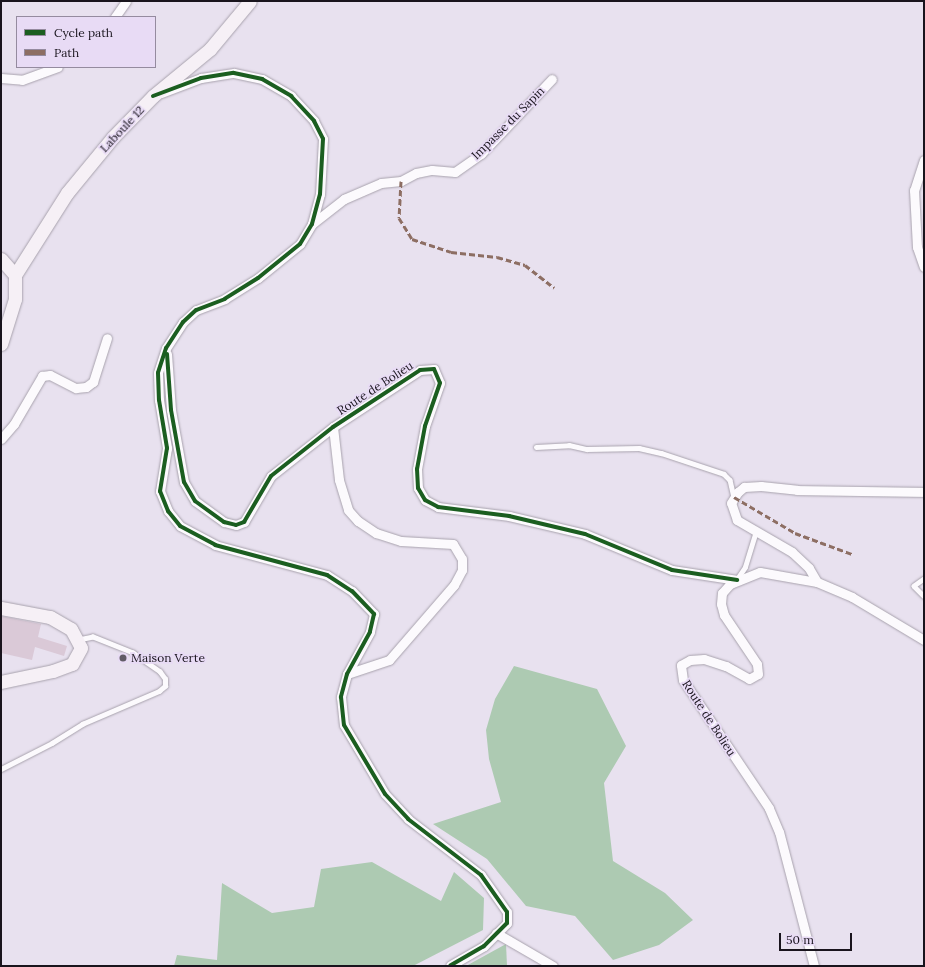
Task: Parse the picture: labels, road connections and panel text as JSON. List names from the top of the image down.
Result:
{
  "streets": {
    "street": ["Impasse du Sapin", "Laboule 12", "Route de Bolieu"]
  },
  "places": ["Maison Verte"],
  "legend": ["Cycle path", "Path"],
  "scale_bar": "50 m"
}
